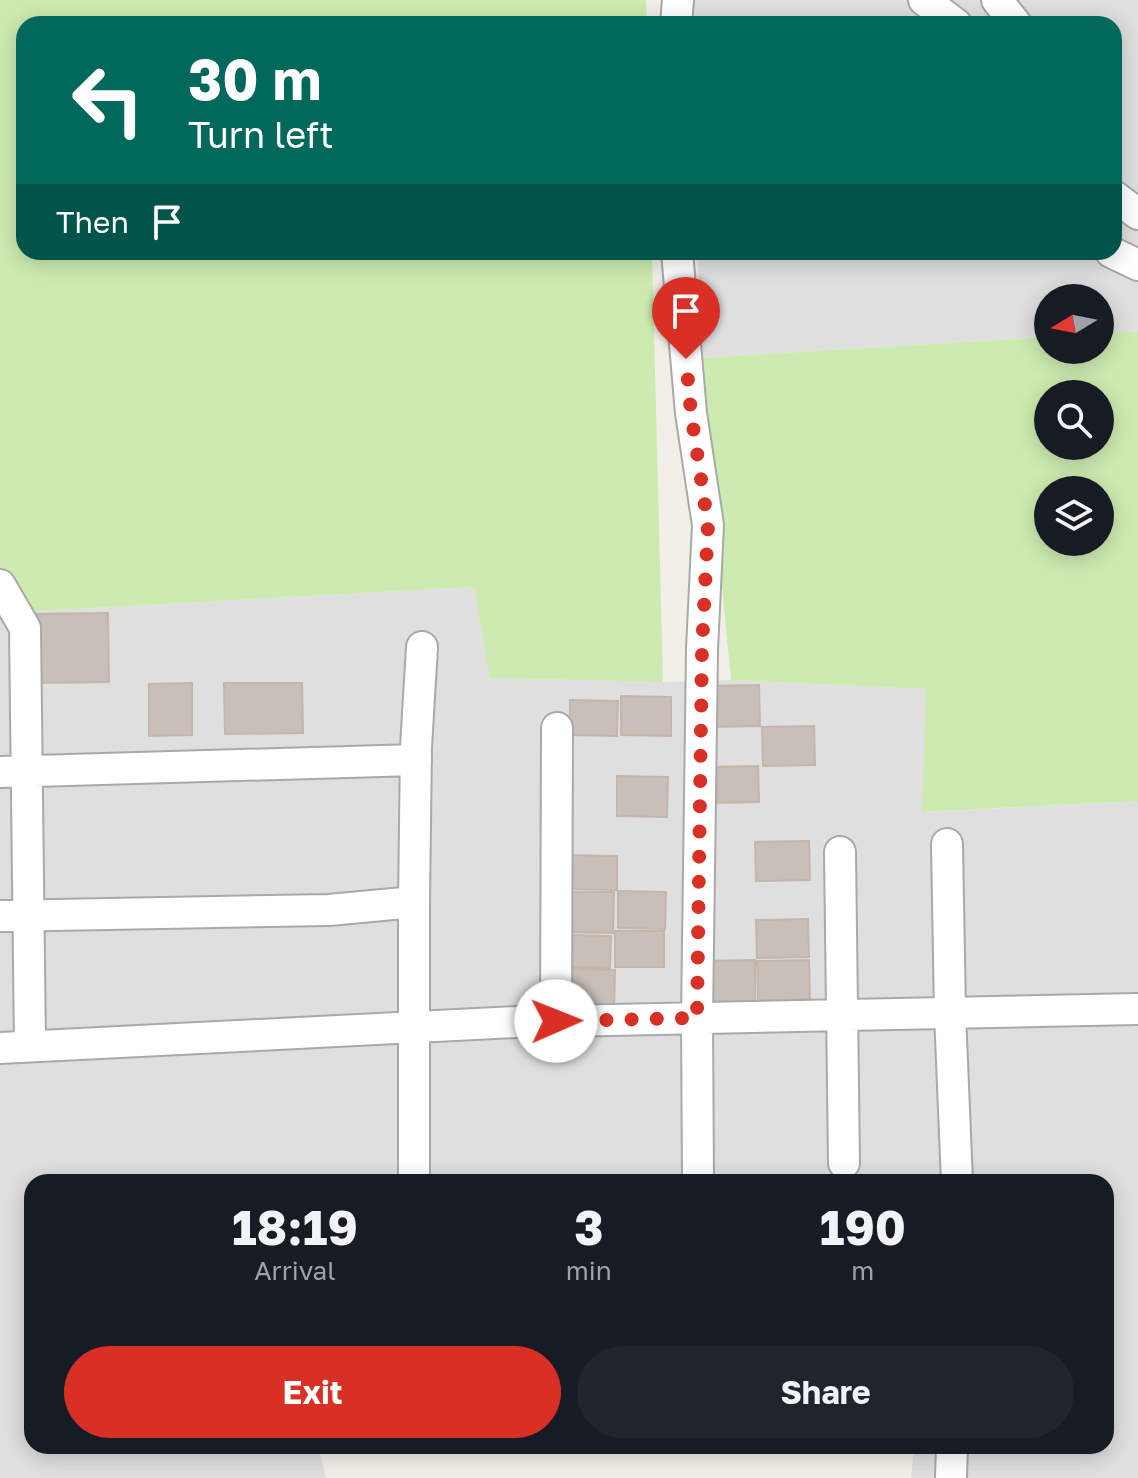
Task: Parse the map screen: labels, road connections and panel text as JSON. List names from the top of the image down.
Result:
{
  "north": "left",
  "page": {
    "turn": ["30 m", "Turn left"],
    "then": "Then",
    "eta": [
      "18:19",
      "Arrival",
      "3",
      "min",
      "190",
      "m"
    ],
    "buttons": ["Exit", "Share"]
  }
}
